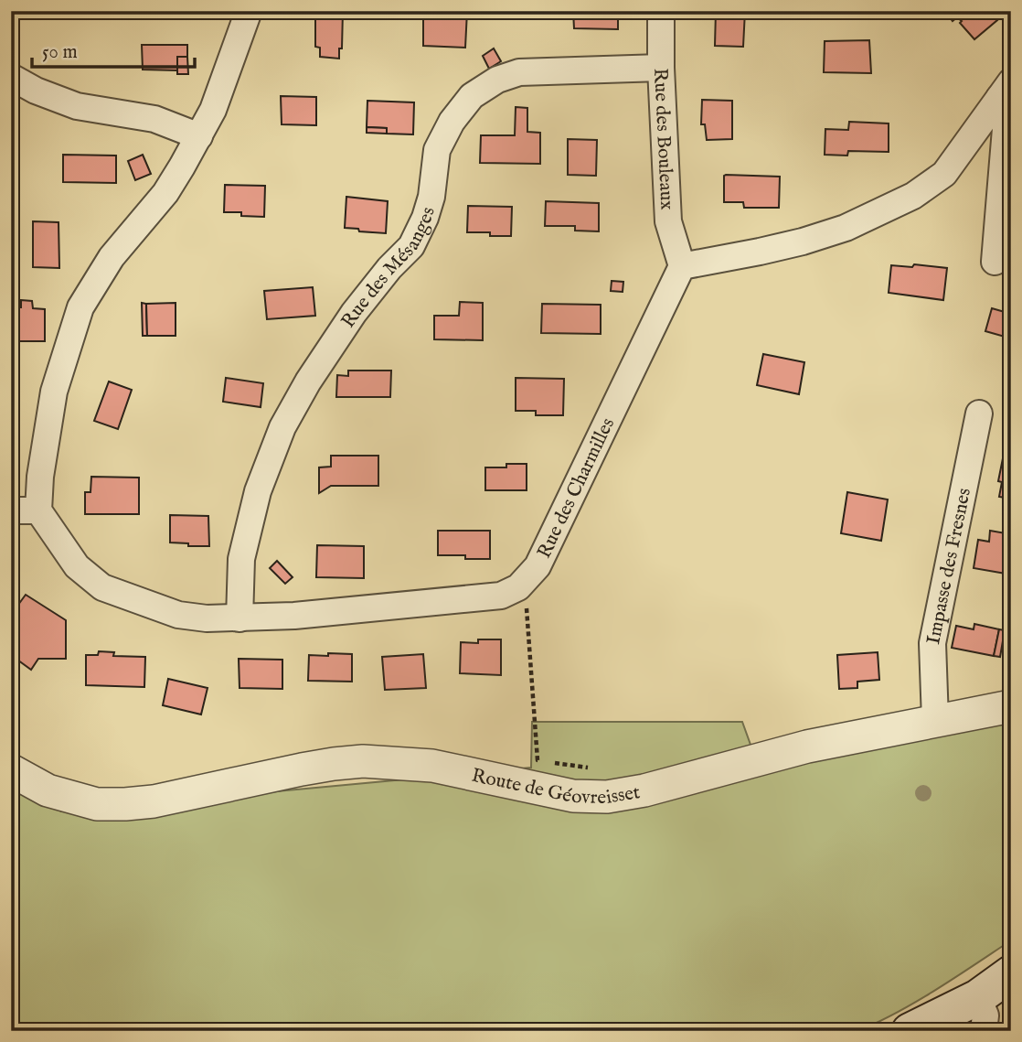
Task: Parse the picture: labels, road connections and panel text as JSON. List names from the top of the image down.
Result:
{
  "streets": {
    "street": [
      "Rue des Bouleaux",
      "Rue des Mésanges",
      "Rue des Charmilles",
      "Impasse des Fresnes",
      "Route de Géovreisset"
    ]
  },
  "crossings": [
    ["Rue des Bouleaux", "Rue des Mésanges"],
    ["Rue des Bouleaux", "Rue des Charmilles"],
    ["Impasse des Fresnes", "Route de Géovreisset"]
  ],
  "scale_bar": "50 m"
}
